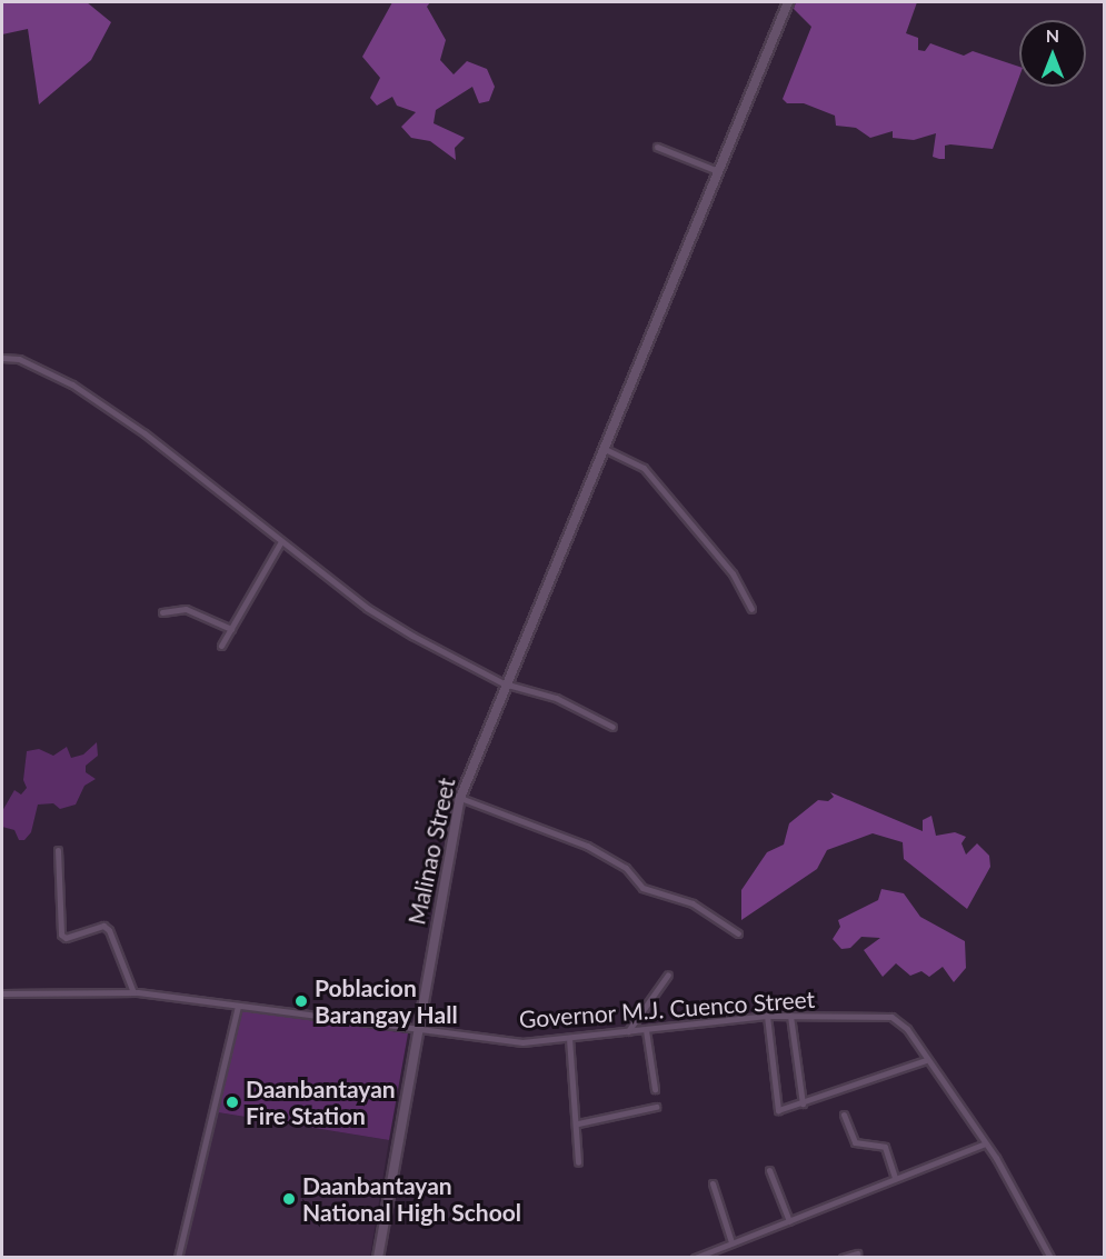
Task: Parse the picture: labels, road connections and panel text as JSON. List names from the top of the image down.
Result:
{
  "streets": {
    "main road": ["Malinao Street"],
    "street": ["Governor M.J. Cuenco Street"]
  },
  "crossings": [
    ["Malinao Street", "Governor M.J. Cuenco Street"]
  ],
  "places": ["Poblacion Barangay Hall", "Daanbantayan Fire Station", "Daanbantayan National High School"],
  "north": "top"
}
